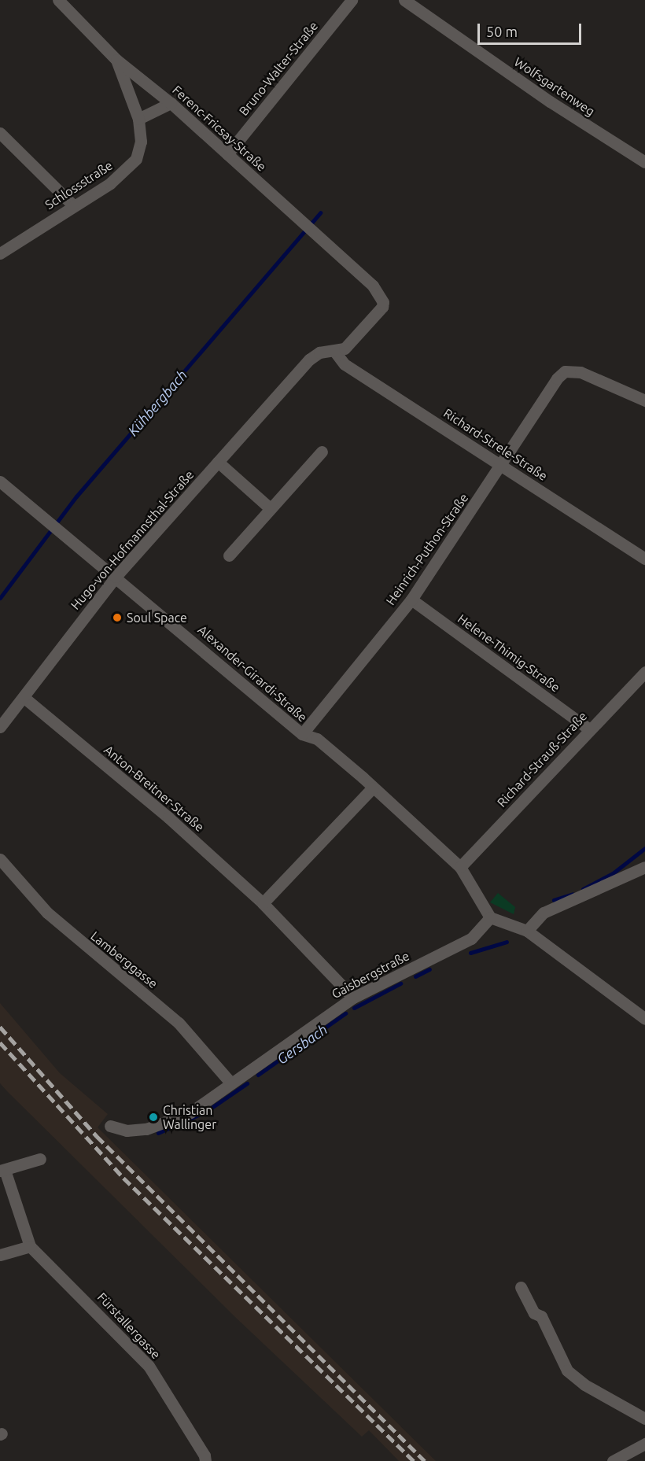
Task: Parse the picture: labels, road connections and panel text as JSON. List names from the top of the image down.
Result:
{
  "streets": {
    "street": [
      "Bruno-Walter-Straße",
      "Wolfsgartenweg",
      "Ferenc-Fricsay-Straße",
      "Schlossstraße",
      "Richard-Strele-Straße",
      "Hugo-von-Hofmannsthal-Straße",
      "Heinrich-Puthon-Straße",
      "Helene-Thimig-Straße",
      "Alexander-Girardi-Straße",
      "Richard-Strauß-Straße",
      "Anton-Breitner-Straße",
      "Lamberggasse",
      "Gaisbergstraße",
      "Fürstallergasse"
    ]
  },
  "crossings": [
    ["Bruno-Walter-Straße", "Ferenc-Fricsay-Straße"],
    ["Ferenc-Fricsay-Straße", "Schlossstraße"],
    ["Ferenc-Fricsay-Straße", "Hugo-von-Hofmannsthal-Straße"],
    ["Richard-Strele-Straße", "Hugo-von-Hofmannsthal-Straße"],
    ["Richard-Strele-Straße", "Heinrich-Puthon-Straße"],
    ["Hugo-von-Hofmannsthal-Straße", "Alexander-Girardi-Straße"],
    ["Hugo-von-Hofmannsthal-Straße", "Anton-Breitner-Straße"],
    ["Heinrich-Puthon-Straße", "Helene-Thimig-Straße"],
    ["Heinrich-Puthon-Straße", "Alexander-Girardi-Straße"],
    ["Helene-Thimig-Straße", "Richard-Strauß-Straße"],
    ["Alexander-Girardi-Straße", "Richard-Strauß-Straße"],
    ["Alexander-Girardi-Straße", "Gaisbergstraße"],
    ["Anton-Breitner-Straße", "Gaisbergstraße"],
    ["Lamberggasse", "Gaisbergstraße"]
  ],
  "water": ["Kühbergbach", "Gersbach"],
  "places": ["Soul Space", "Christian Wallinger"],
  "scale_bar": "50 m"
}
